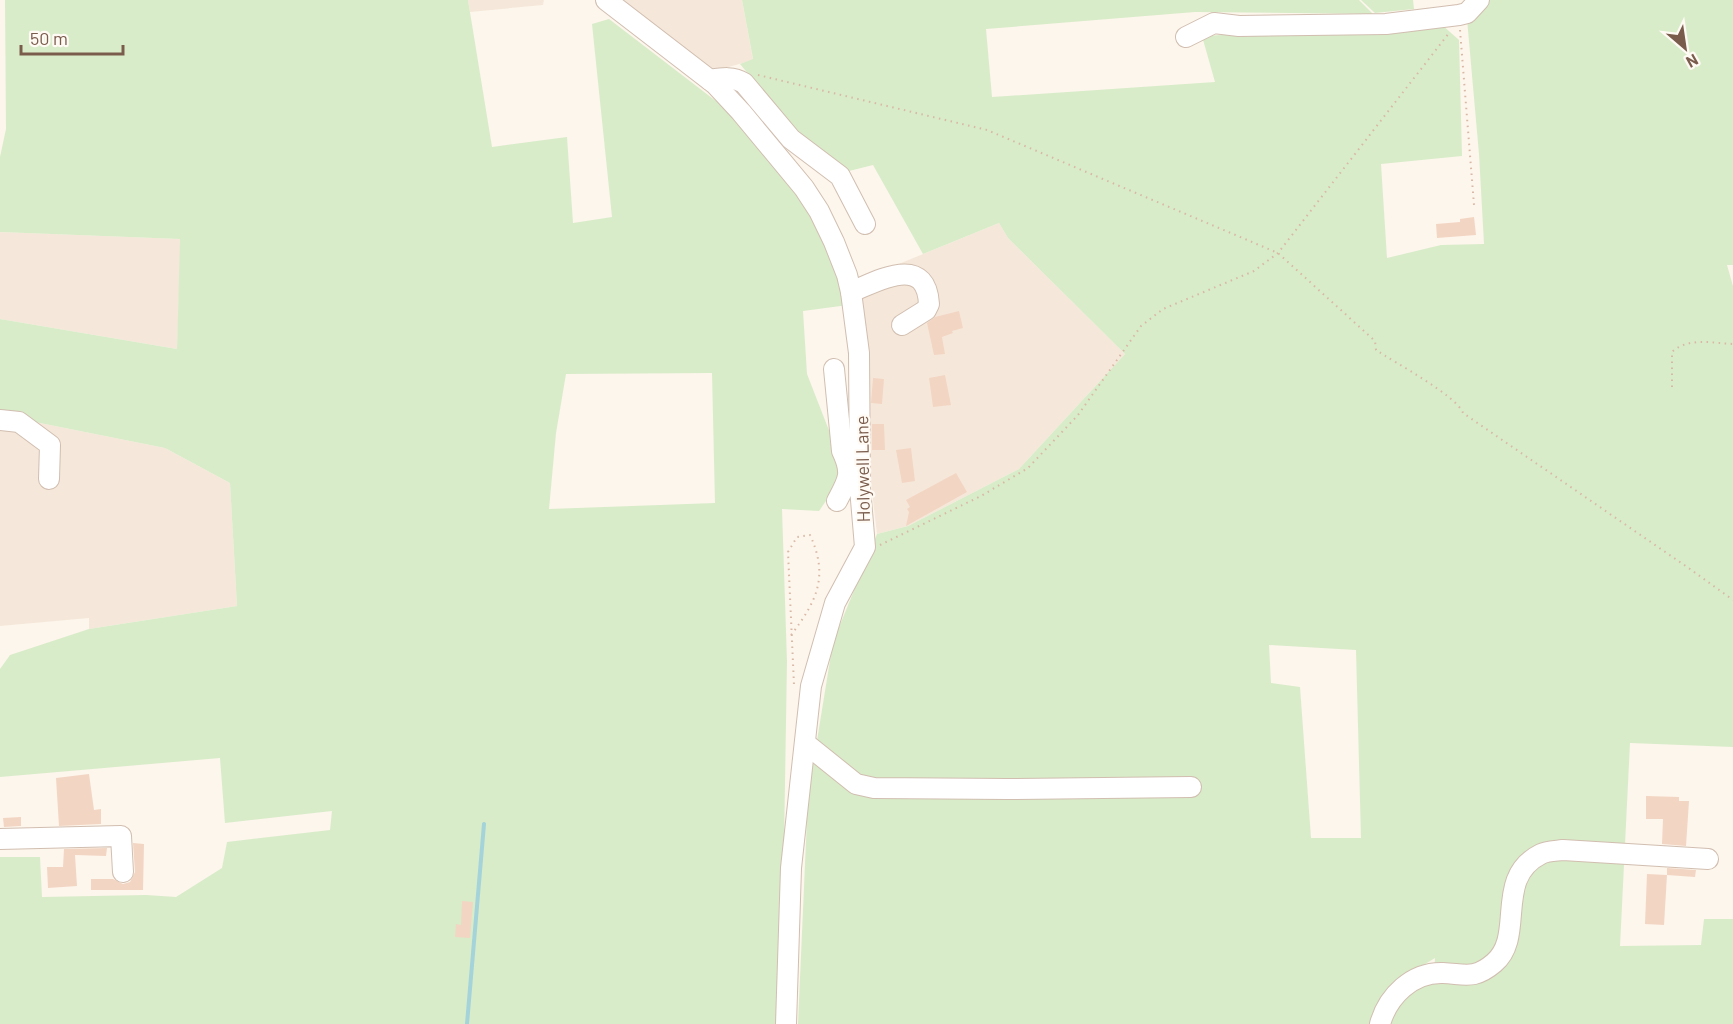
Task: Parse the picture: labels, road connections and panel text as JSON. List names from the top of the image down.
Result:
{
  "streets": {
    "street": ["Holywell Lane"]
  },
  "scale_bar": "50 m",
  "north": "bottom right"
}
